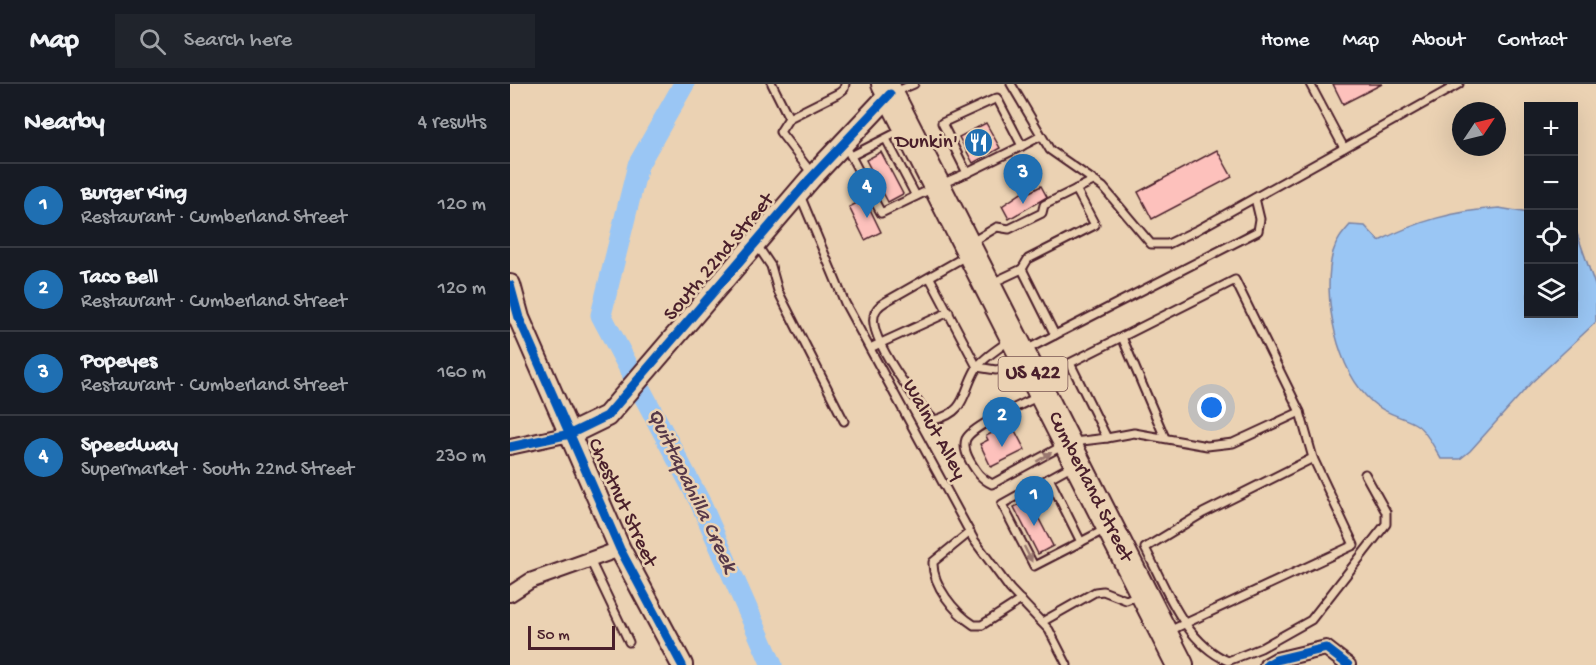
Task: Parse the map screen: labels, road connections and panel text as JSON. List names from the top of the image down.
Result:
{
  "streets": {
    "highway": ["US 422", "Cumberland Street"],
    "street": ["South 22nd Street", "Chestnut Street"],
    "lane": ["Walnut Alley"]
  },
  "crossings": [
    ["South 22nd Street", "Walnut Alley"],
    ["South 22nd Street", "Cumberland Street"],
    ["South 22nd Street", "Chestnut Street"]
  ],
  "water": ["Quittapahilla Creek"],
  "places": {
    "restaurant": ["Dunkin'"]
  },
  "scale_bar": "50 m",
  "north": "top right",
  "page": {
    "header": "Map",
    "search": "Search here",
    "nav": [
      "Home",
      "Map",
      "About",
      "Contact"
    ],
    "heading": ["Nearby", "4 results"],
    "map_buttons": ["+", "−"],
    "pins": [
      "3",
      "4",
      "2",
      "1"
    ],
    "list": [
      {
        "mark": "1",
        "name": "Burger King",
        "note": "Restaurant · Cumberland Street",
        "value": "120 m"
      },
      {
        "mark": "2",
        "name": "Taco Bell",
        "note": "Restaurant · Cumberland Street",
        "value": "120 m"
      },
      {
        "mark": "3",
        "name": "Popeyes",
        "note": "Restaurant · Cumberland Street",
        "value": "160 m"
      },
      {
        "mark": "4",
        "name": "Speedway",
        "note": "Supermarket · South 22nd Street",
        "value": "230 m"
      }
    ],
    "scale": "50 m"
  }
}
